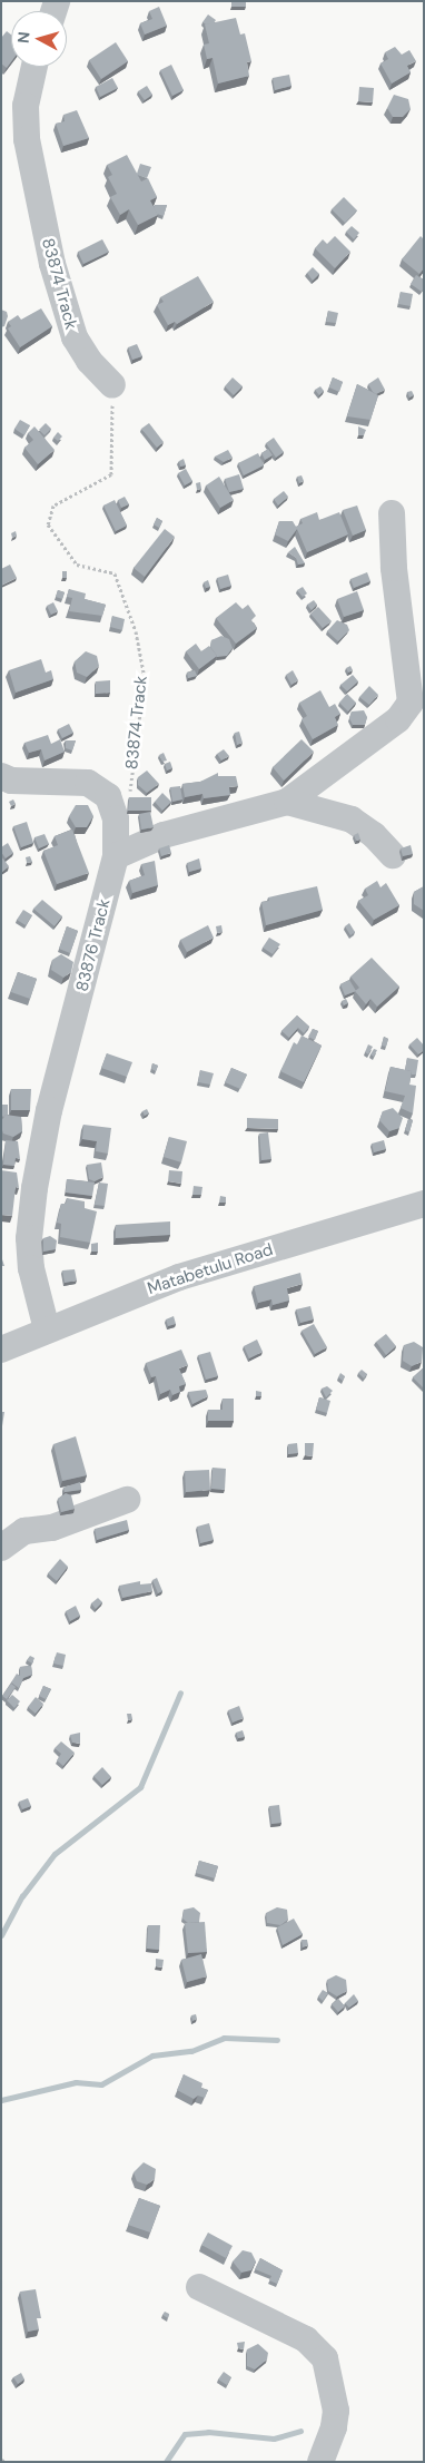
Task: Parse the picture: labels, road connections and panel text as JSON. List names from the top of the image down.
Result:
{
  "streets": {
    "street": ["83874 Track", "83876 Track", "Matabetulu Road"]
  },
  "crossings": [
    ["83874 Track", "83876 Track"],
    ["83876 Track", "Matabetulu Road"]
  ],
  "north": "left"
}
